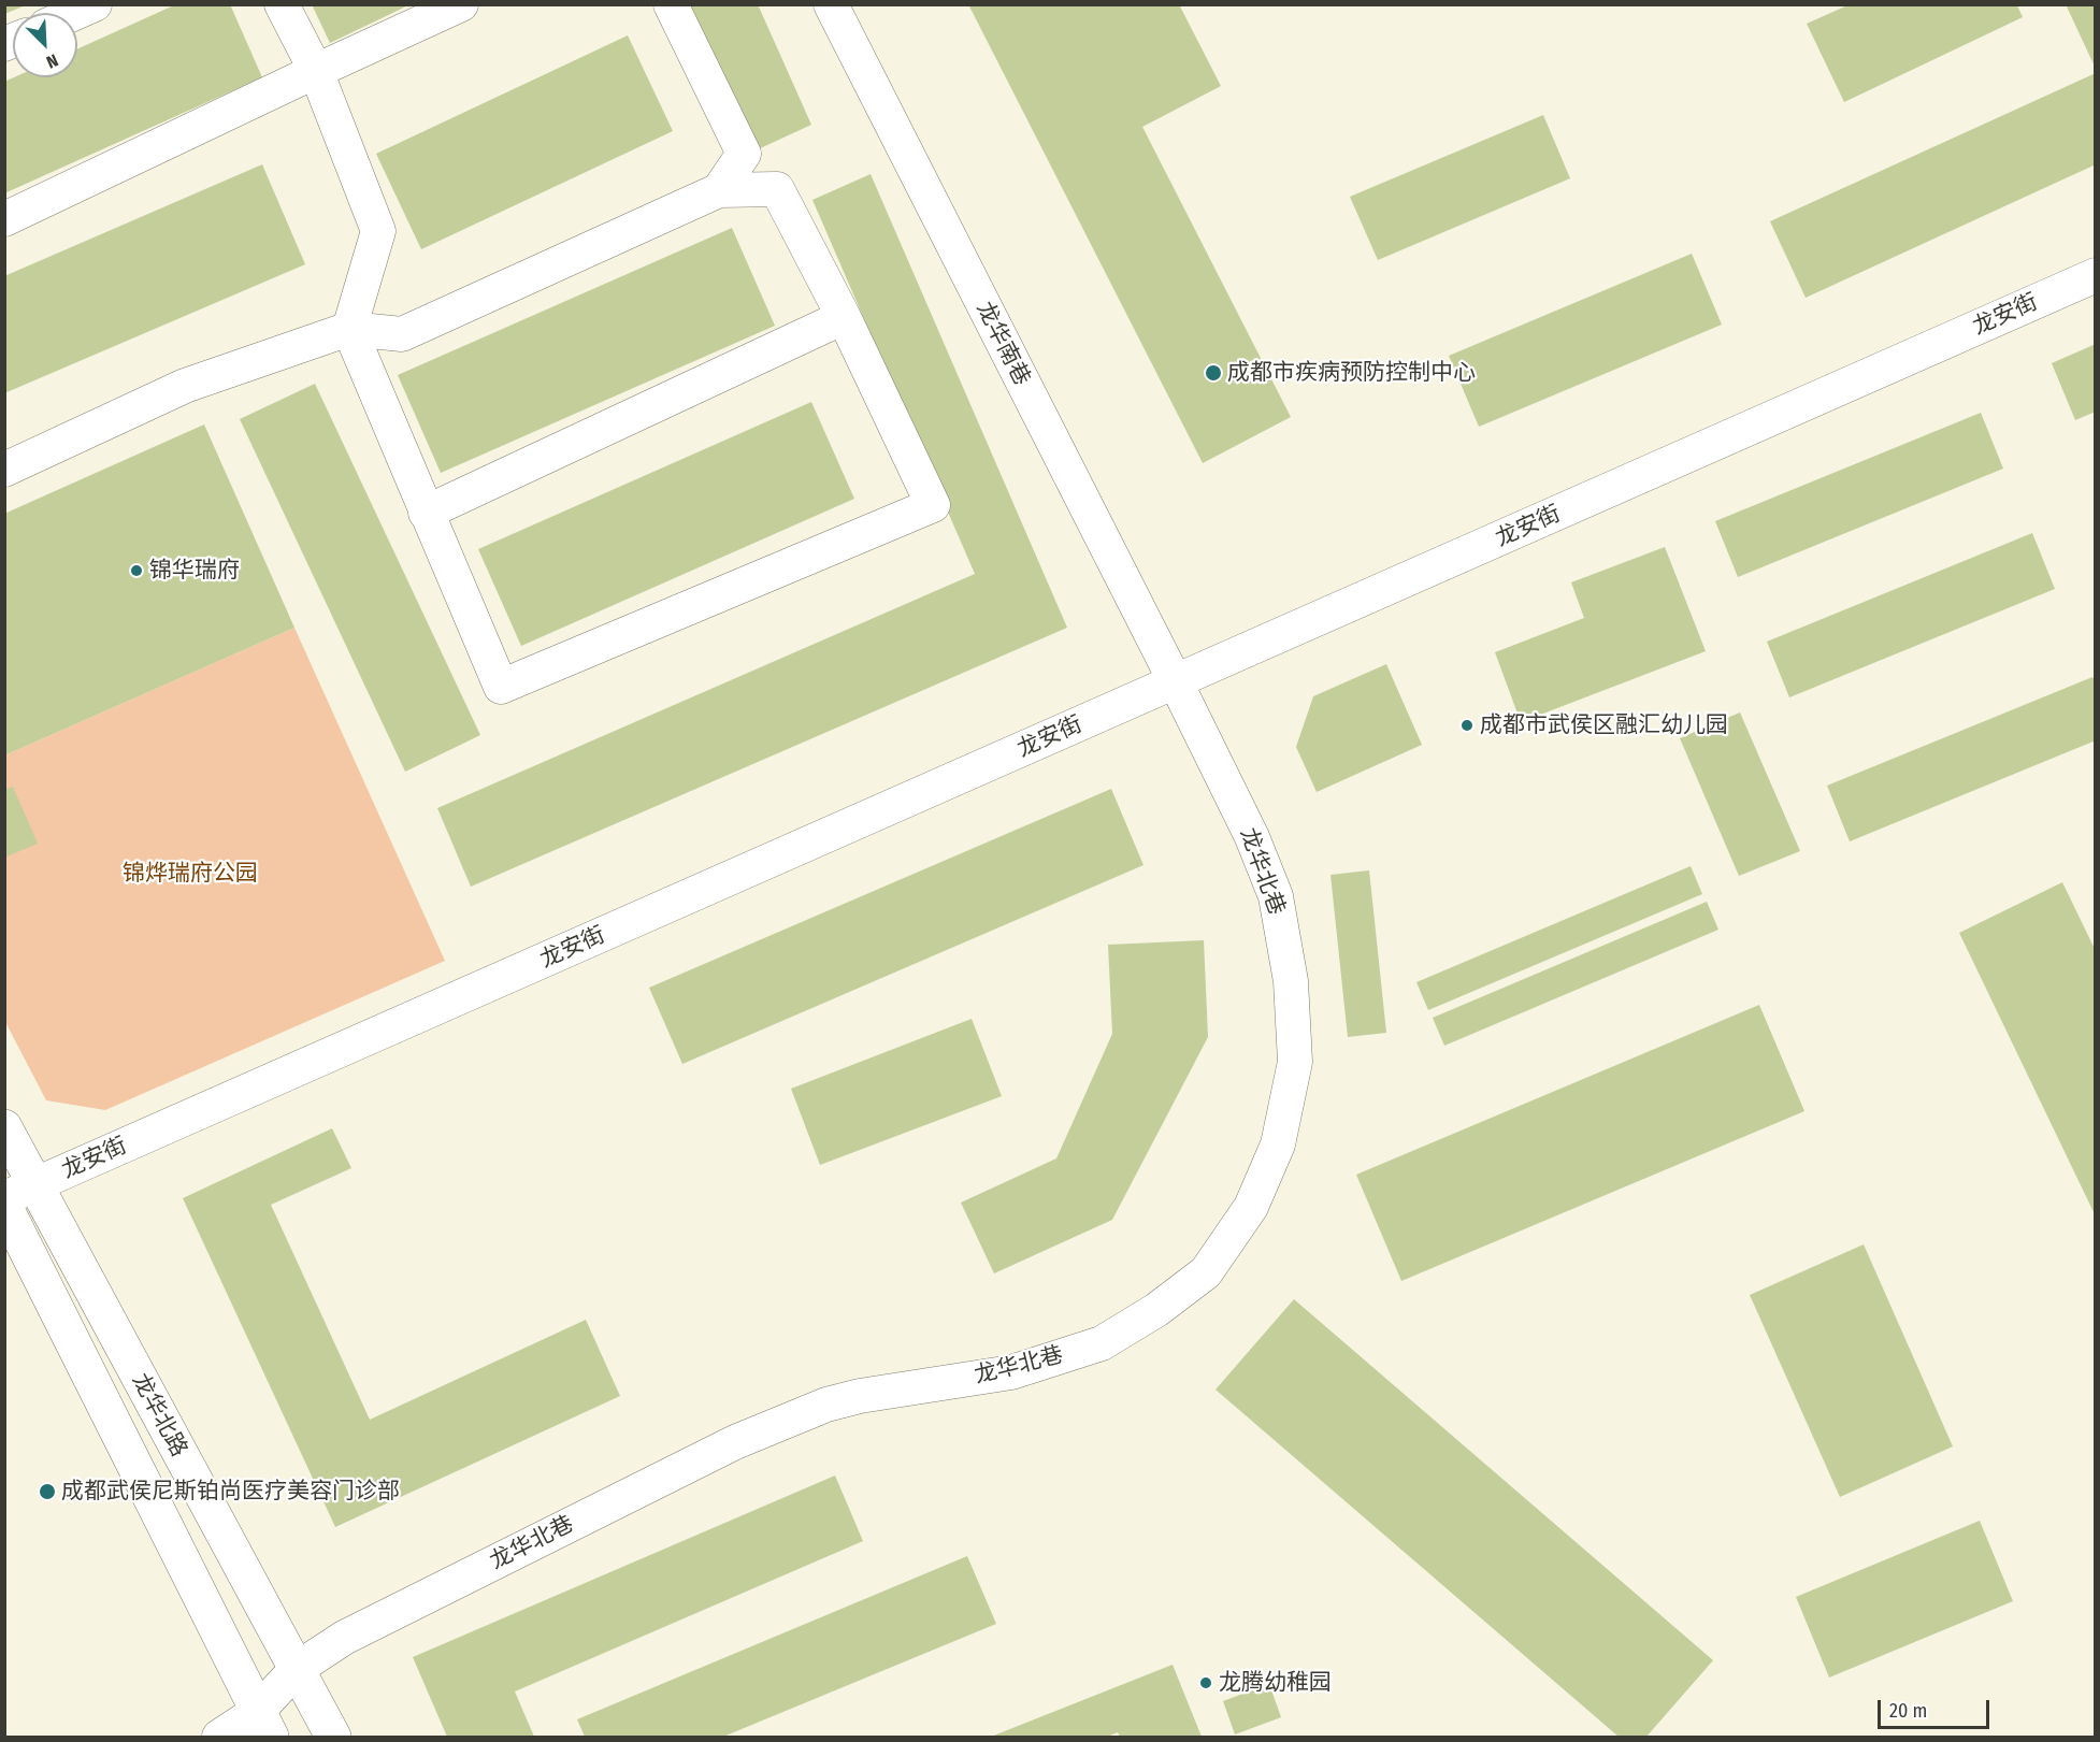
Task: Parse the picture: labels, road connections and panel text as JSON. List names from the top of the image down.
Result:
{
  "streets": {
    "street": [
      "龙安街",
      "龙华南巷",
      "龙华北巷",
      "龙华北路"
    ]
  },
  "crossings": [
    ["龙安街", "龙华南巷"],
    ["龙安街", "龙华北巷"],
    ["龙安街", "龙华北路"],
    ["龙华南巷", "龙华北巷"],
    ["龙华北巷", "龙华北路"]
  ],
  "parks": ["锦烨瑞府公园"],
  "places": [
    "成都市疾病预防控制中心",
    "锦华瑞府",
    "成都市武侯区融汇幼儿园",
    "成都武侯尼斯铂尚医疗美容门诊部",
    "龙腾幼稚园"
  ],
  "scale_bar": "20 m",
  "north": "bottom right"
}
